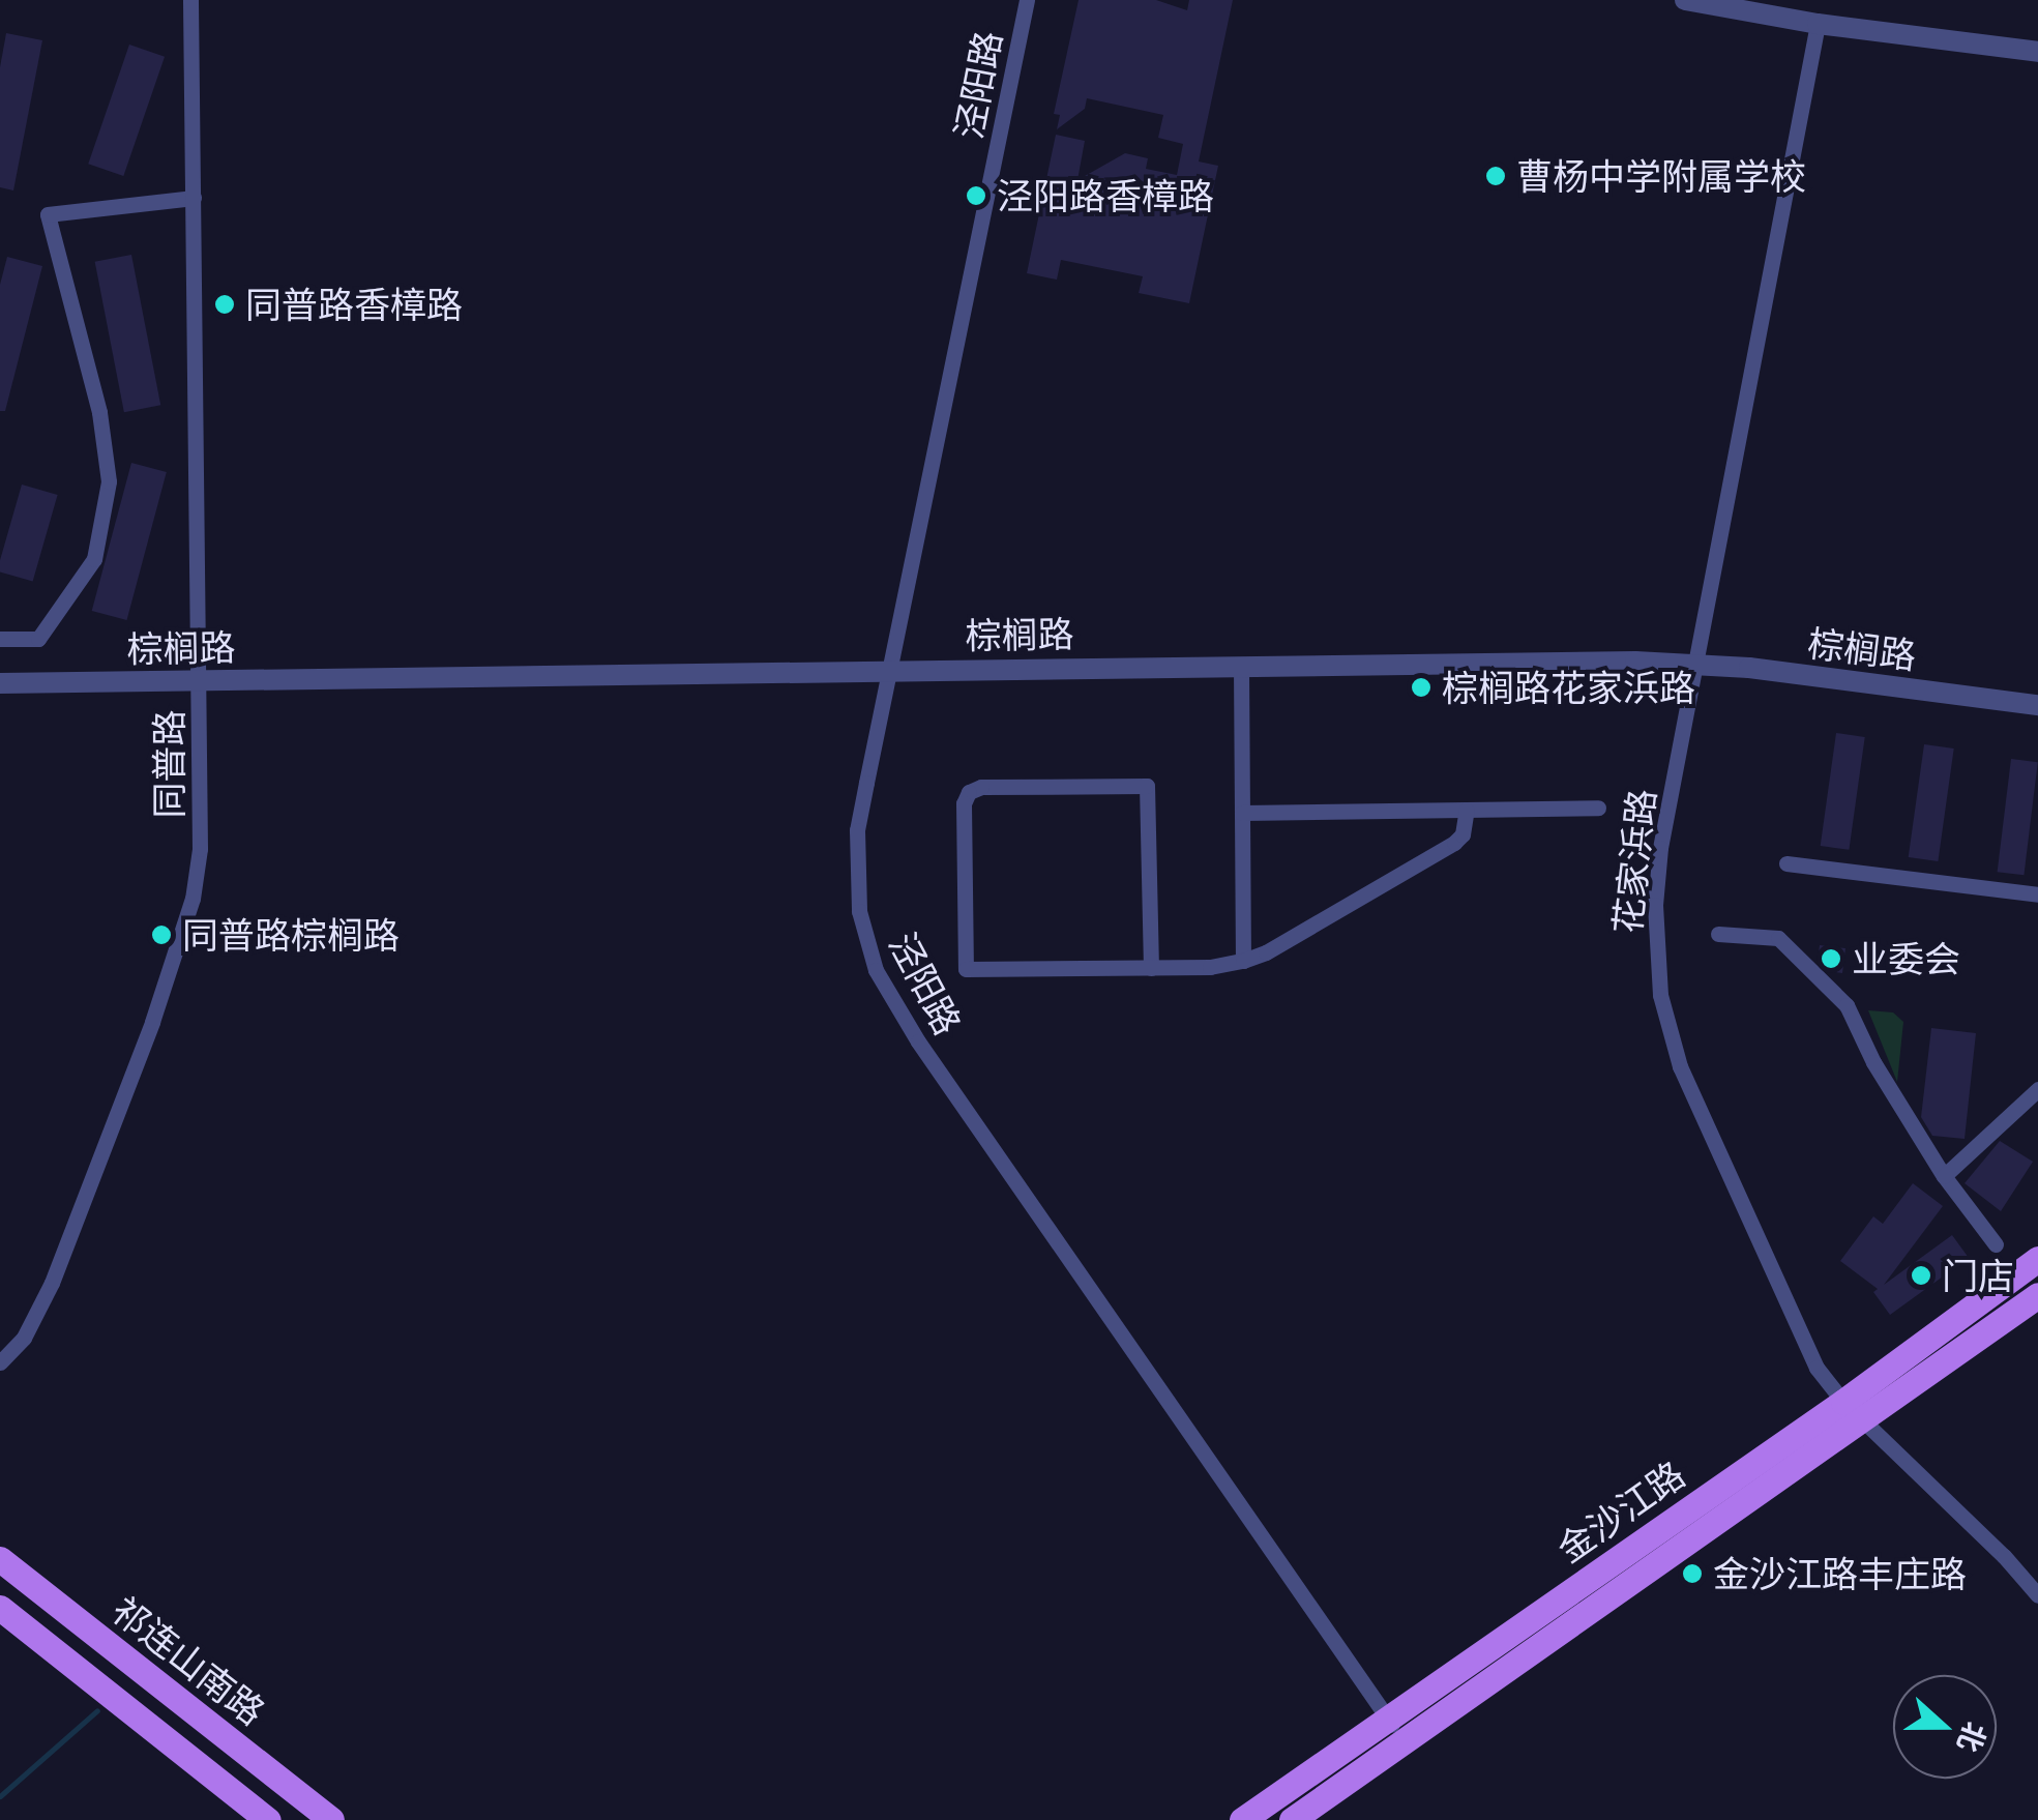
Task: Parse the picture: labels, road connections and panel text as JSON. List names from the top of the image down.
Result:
{
  "streets": {
    "main road": ["金沙江路", "祁连山南路"],
    "street": [
      "泾阳路",
      "棕榈路",
      "同普路",
      "花家浜路"
    ]
  },
  "crossings": [
    ["泾阳路", "棕榈路"],
    ["泾阳路", "金沙江路"],
    ["棕榈路", "同普路"],
    ["棕榈路", "花家浜路"],
    ["花家浜路", "金沙江路"]
  ],
  "places": [
    "曹杨中学附属学校",
    "泾阳路香樟路",
    "同普路香樟路",
    "棕榈路花家浜路",
    "同普路棕榈路",
    "业委会",
    "门店",
    "金沙江路丰庄路"
  ],
  "north": "right"
}
